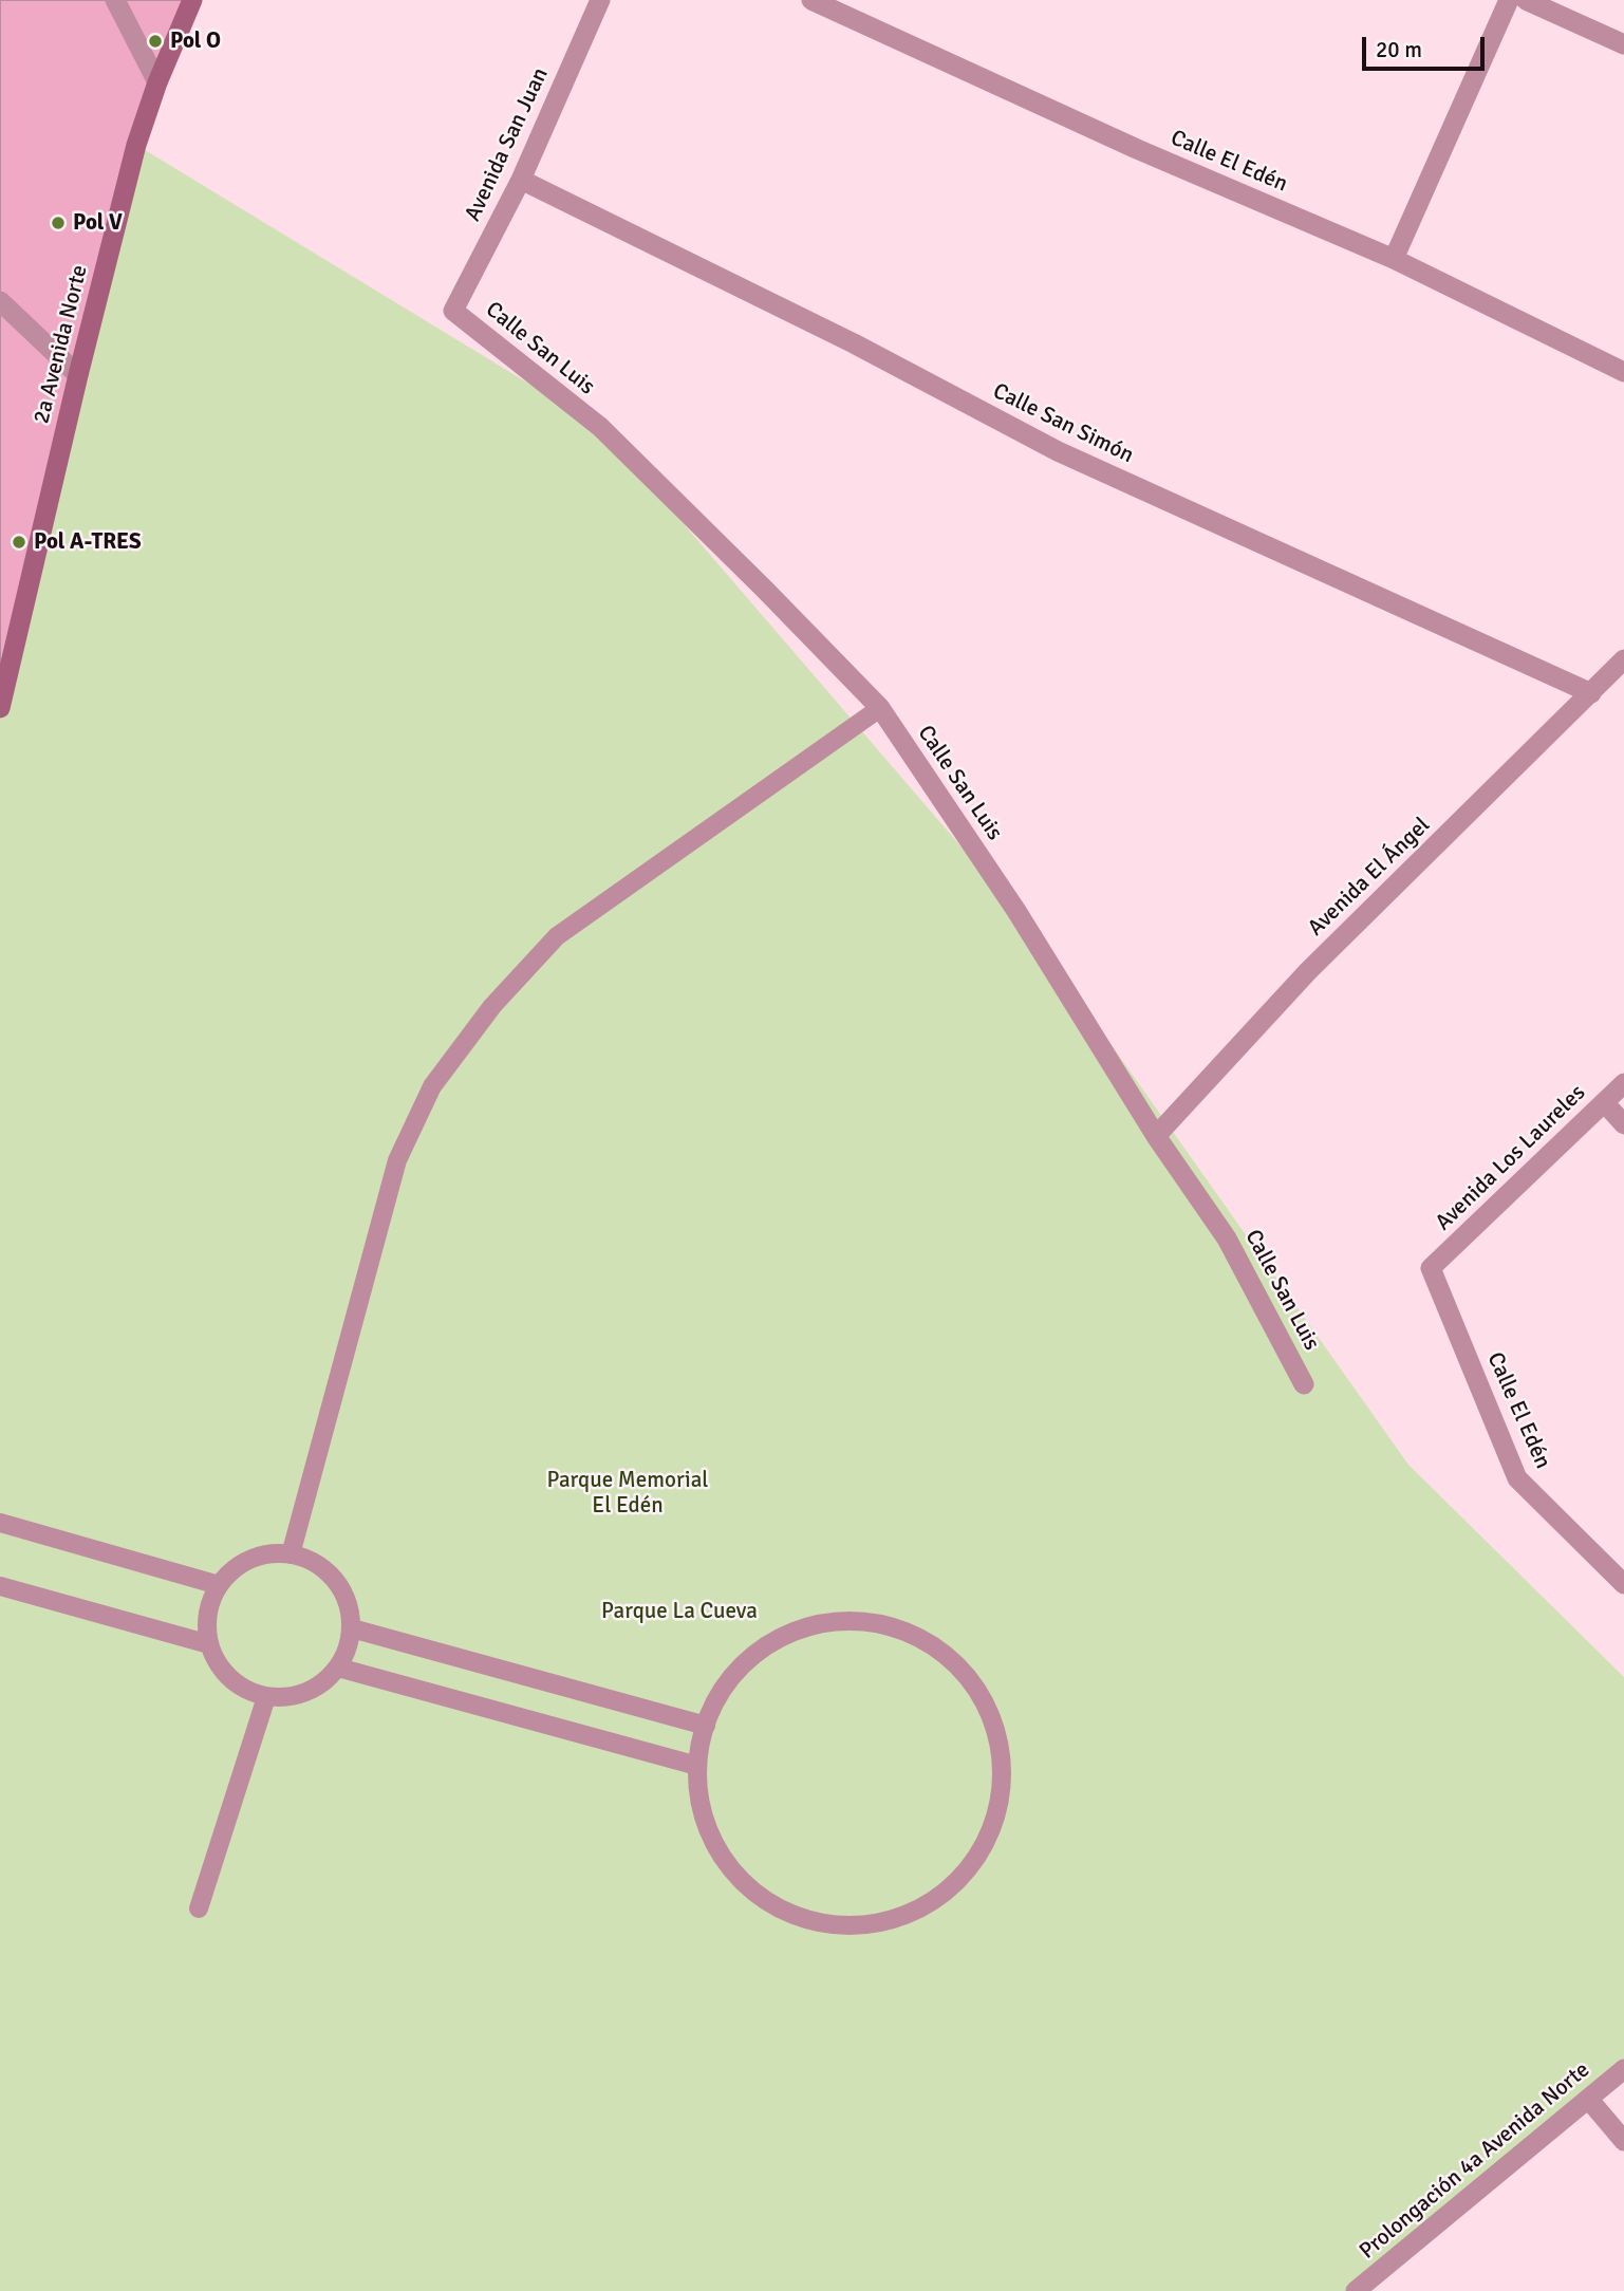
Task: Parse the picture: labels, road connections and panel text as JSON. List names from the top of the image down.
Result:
{
  "streets": {
    "main road": ["2a Avenida Norte"],
    "street": [
      "Avenida San Juan",
      "Calle El Edén",
      "Calle San Luis",
      "Calle San Simón",
      "Avenida El Ángel",
      "Avenida Los Laureles",
      "Prolongación 4a Avenida Norte"
    ]
  },
  "crossings": [
    ["Avenida San Juan", "Calle San Luis"],
    ["Avenida San Juan", "Calle San Simón"],
    ["Calle El Edén", "Avenida Los Laureles"],
    ["Calle San Luis", "Avenida El Ángel"],
    ["Calle San Simón", "Avenida El Ángel"]
  ],
  "parks": ["Parque Memorial El Edén", "Parque La Cueva"],
  "places": ["Pol O", "Pol V", "Pol A-TRES"],
  "scale_bar": "20 m"
}
